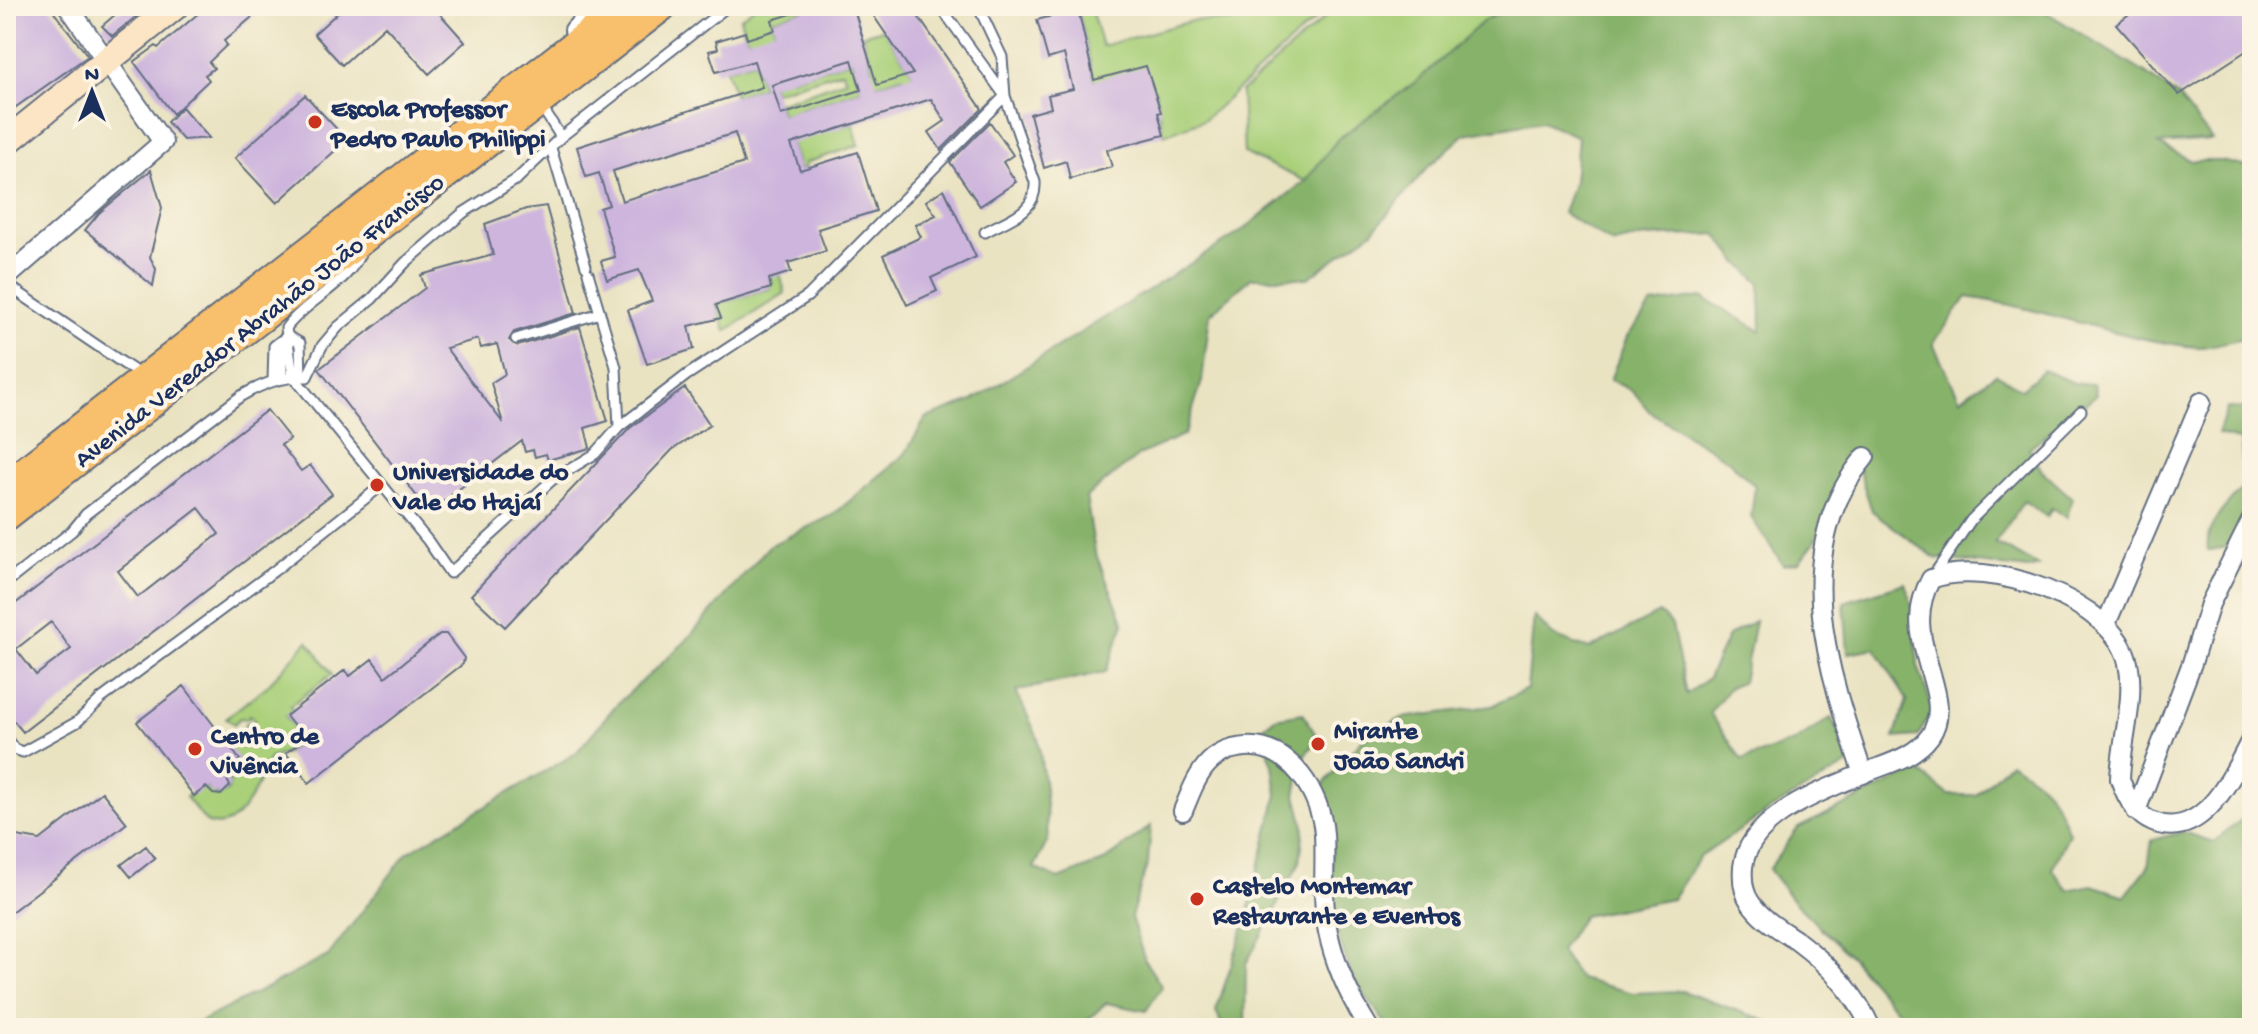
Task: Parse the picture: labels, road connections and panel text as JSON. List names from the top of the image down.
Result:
{
  "streets": {
    "main road": ["Avenida Vereador Abrahão João Francisco"]
  },
  "places": [
    "Escola Professor Pedro Paulo Philippi",
    "Universidade do Vale do Itajaí",
    "Mirante João Sandri",
    "Centro de Vivência",
    "Castelo Montemar Restaurante e Eventos"
  ],
  "north": "top"
}
